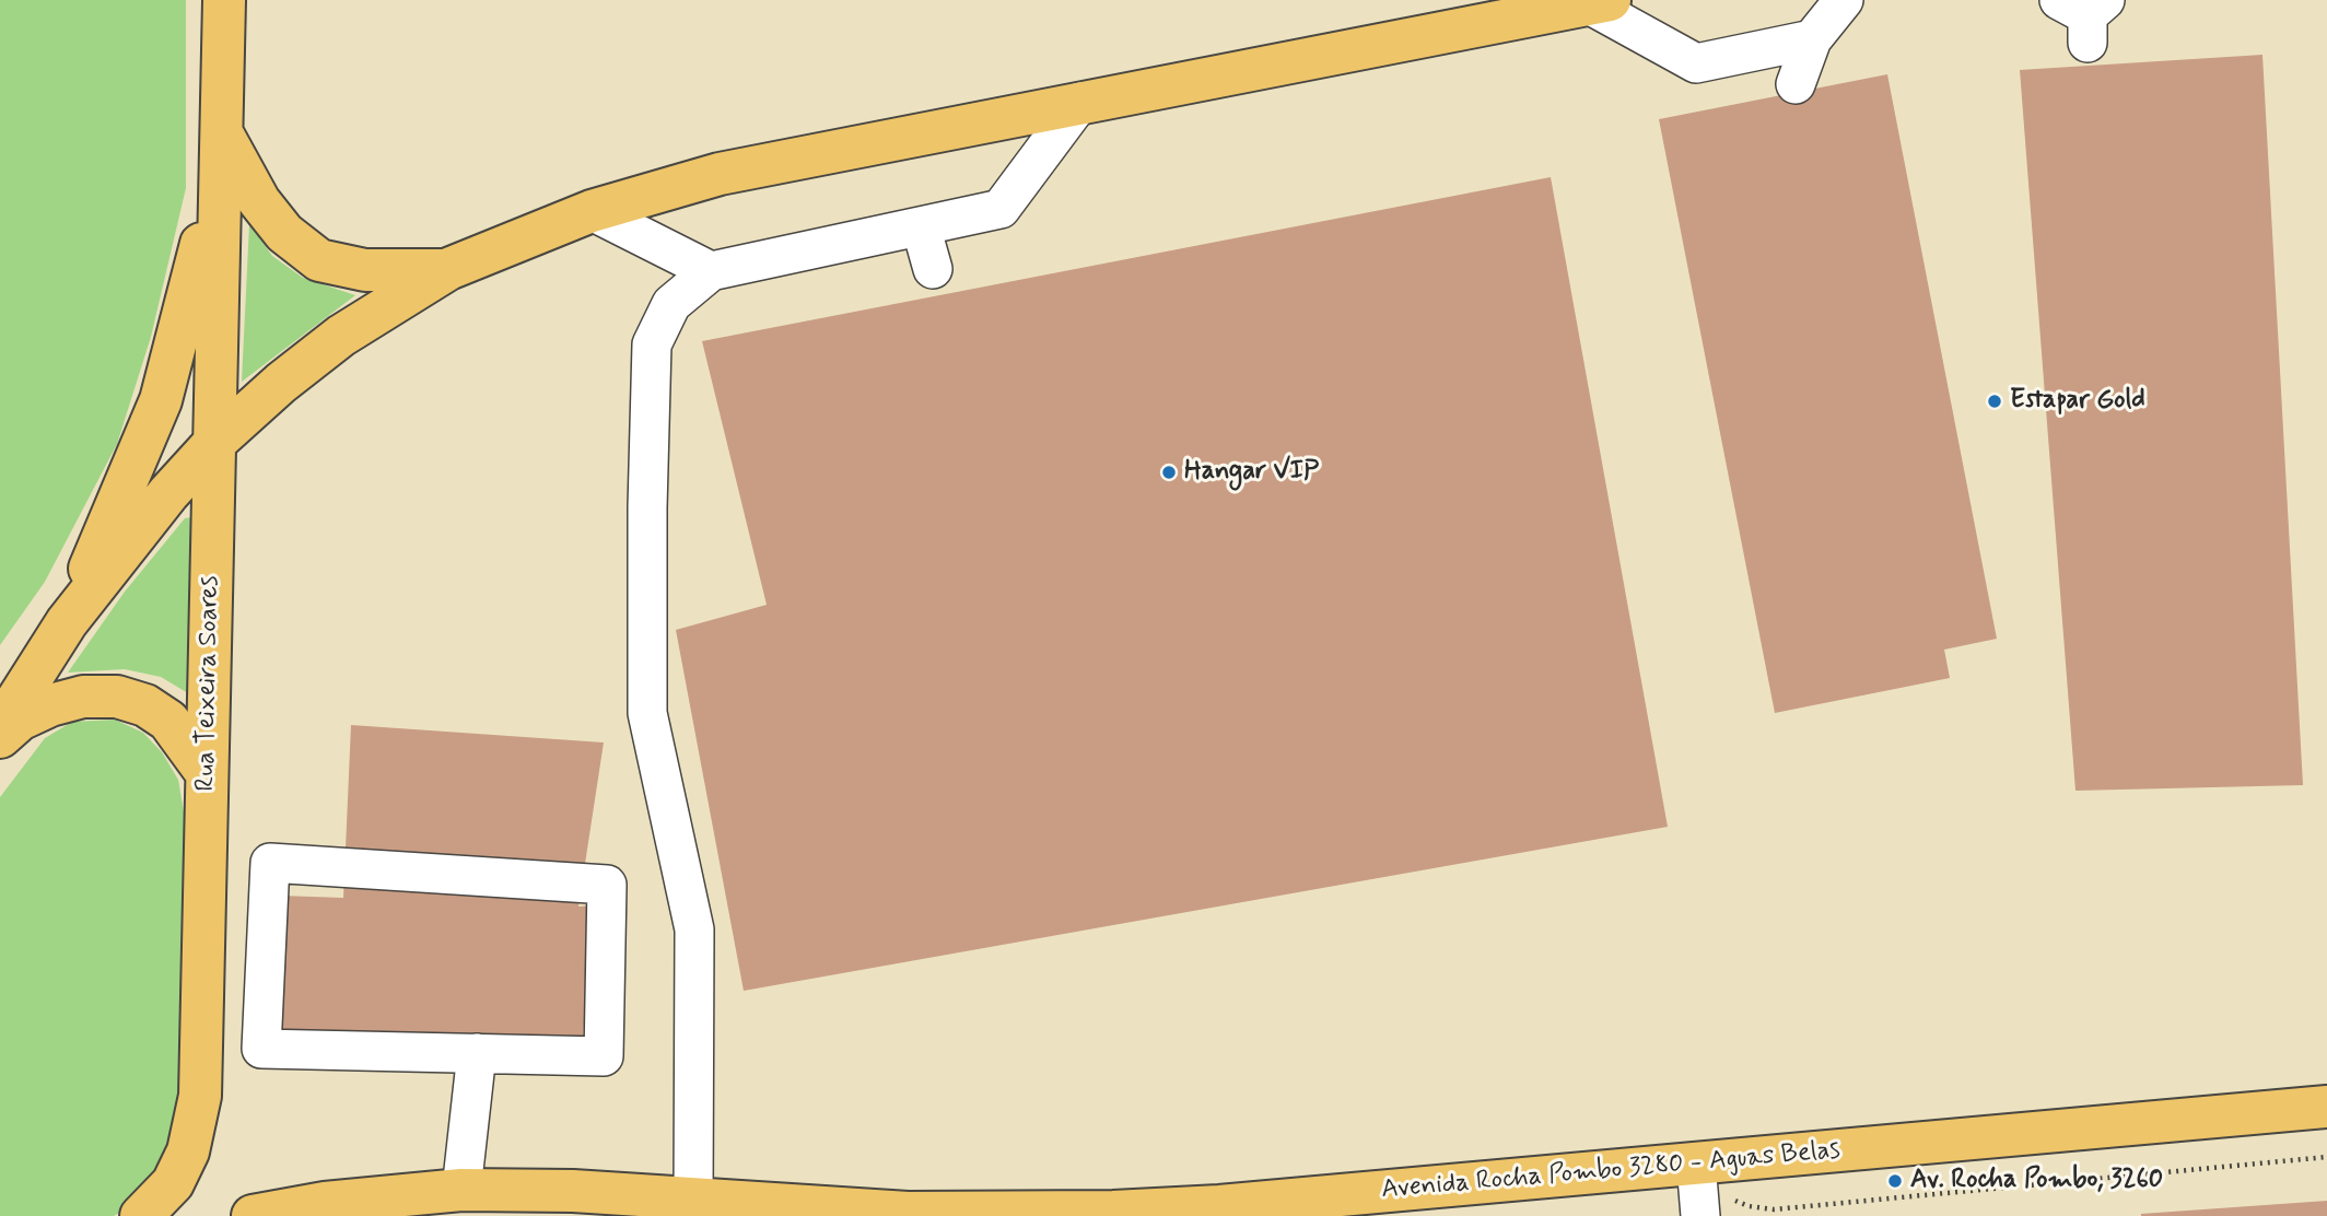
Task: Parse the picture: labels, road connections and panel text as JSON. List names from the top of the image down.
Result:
{
  "streets": {
    "main road": ["Rua Teixeira Soares", "Avenida Rocha Pombo 3280 - Aguas Belas"]
  },
  "places": ["Estapar Gold", "Hangar VIP", "Av. Rocha Pombo, 3260"]
}
